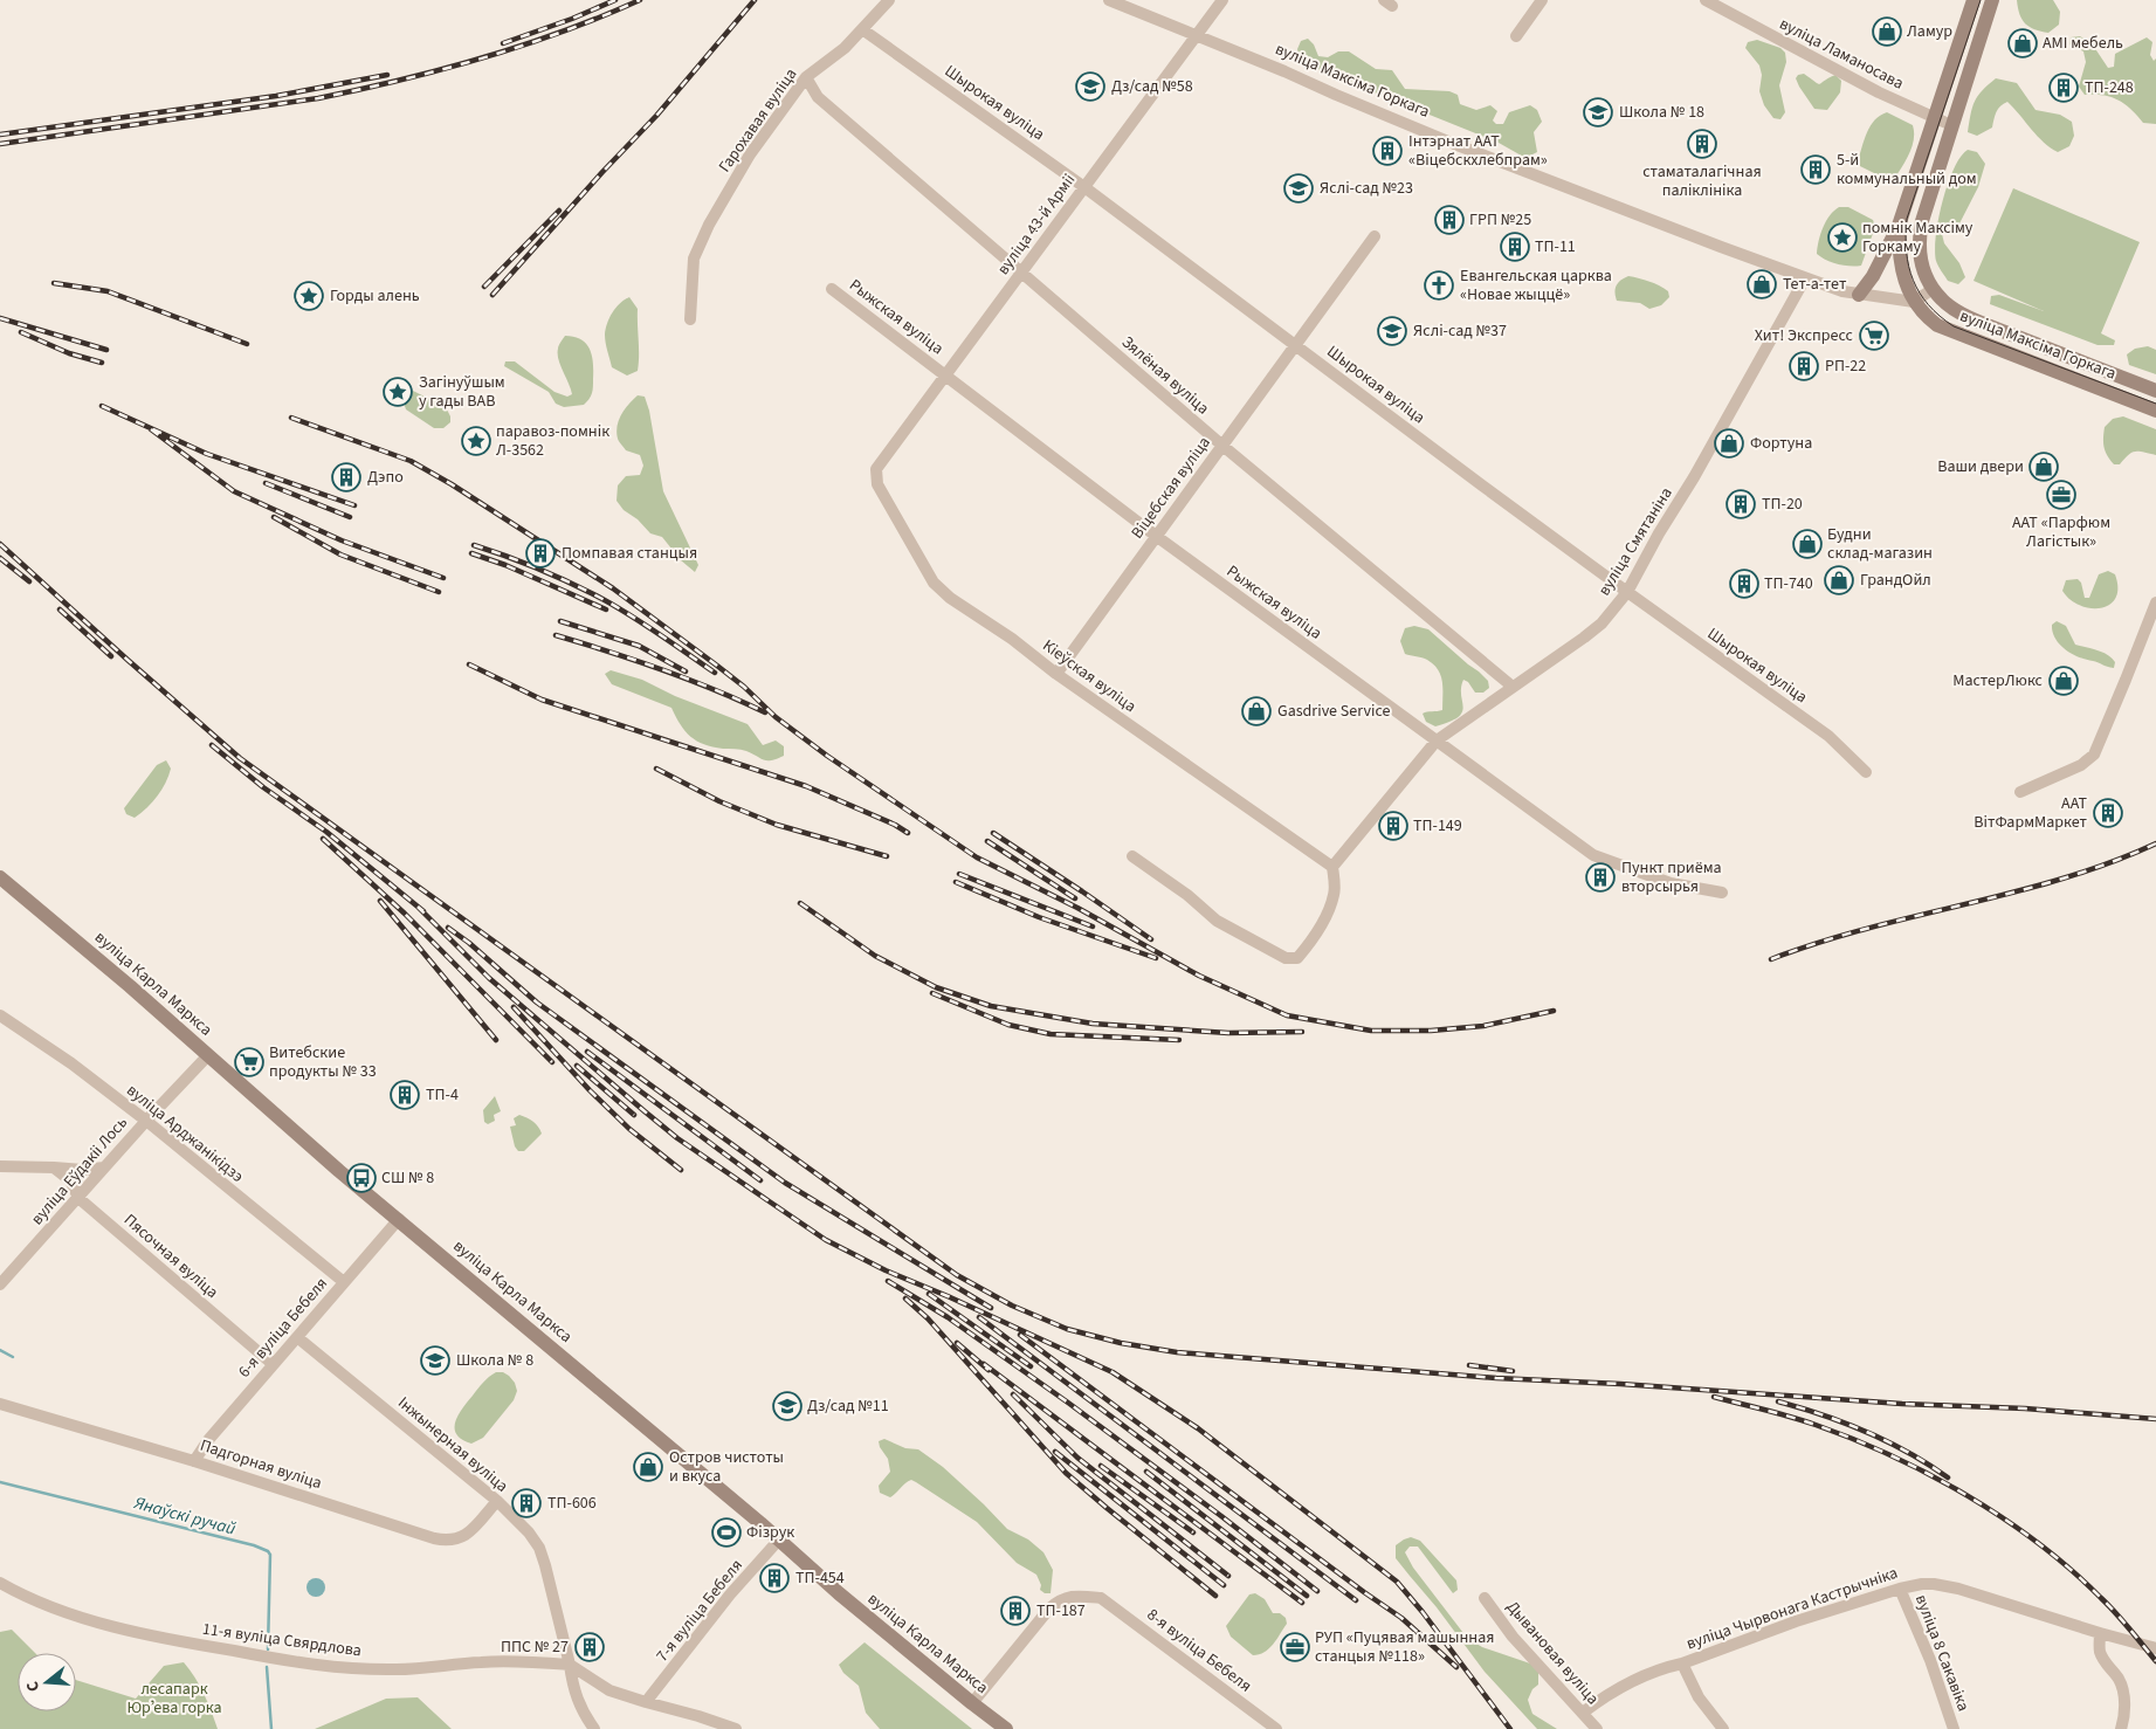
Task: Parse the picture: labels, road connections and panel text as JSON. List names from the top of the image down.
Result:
{
  "streets": {
    "main road": ["вуліца Максіма Горкага", "вуліца Карла Маркса"],
    "street": [
      "вуліца Ламаносава",
      "Шырокая вуліца",
      "Гарохавая вуліца",
      "вуліца 43-й Арміі",
      "Рыжская вуліца",
      "Зялёная вуліца",
      "Віцебская вуліца",
      "вуліца Смятаніна",
      "Кіеўская вуліца",
      "вуліца Арджанікідзэ",
      "вуліца Еўдакіі Лось",
      "Пясочная вуліца",
      "6-я вуліца Бебеля",
      "Інжынерная вуліца",
      "Падгорная вуліца",
      "вуліца Чырвонага Кастрычніка",
      "7-я вуліца Бебеля",
      "11-я вуліца Свярдлова",
      "8-я вуліца Бебеля",
      "Дывановая вуліца",
      "вуліца 8 Сакавіка"
    ]
  },
  "crossings": [
    ["вуліца Ламаносава", "вуліца Максіма Горкага"],
    ["вуліца Максіма Горкага", "вуліца 43-й Арміі"],
    ["вуліца Максіма Горкага", "вуліца Смятаніна"],
    ["Шырокая вуліца", "Гарохавая вуліца"],
    ["Шырокая вуліца", "вуліца 43-й Арміі"],
    ["Шырокая вуліца", "Віцебская вуліца"],
    ["Шырокая вуліца", "вуліца Смятаніна"],
    ["Гарохавая вуліца", "Зялёная вуліца"],
    ["вуліца 43-й Арміі", "Рыжская вуліца"],
    ["вуліца 43-й Арміі", "Зялёная вуліца"],
    ["вуліца 43-й Арміі", "Кіеўская вуліца"],
    ["Рыжская вуліца", "Віцебская вуліца"],
    ["Рыжская вуліца", "вуліца Смятаніна"],
    ["Зялёная вуліца", "Віцебская вуліца"],
    ["Зялёная вуліца", "вуліца Смятаніна"],
    ["Віцебская вуліца", "Кіеўская вуліца"],
    ["вуліца Смятаніна", "Кіеўская вуліца"],
    ["вуліца Карла Маркса", "вуліца Еўдакіі Лось"],
    ["вуліца Карла Маркса", "6-я вуліца Бебеля"],
    ["вуліца Карла Маркса", "7-я вуліца Бебеля"],
    ["вуліца Карла Маркса", "8-я вуліца Бебеля"],
    ["вуліца Арджанікідзэ", "вуліца Еўдакіі Лось"],
    ["вуліца Арджанікідзэ", "6-я вуліца Бебеля"],
    ["вуліца Еўдакіі Лось", "Пясочная вуліца"],
    ["Пясочная вуліца", "6-я вуліца Бебеля"],
    ["6-я вуліца Бебеля", "Інжынерная вуліца"],
    ["6-я вуліца Бебеля", "Падгорная вуліца"],
    ["Інжынерная вуліца", "Падгорная вуліца"],
    ["Інжынерная вуліца", "11-я вуліца Свярдлова"],
    ["вуліца Чырвонага Кастрычніка", "Дывановая вуліца"],
    ["вуліца Чырвонага Кастрычніка", "вуліца 8 Сакавіка"]
  ],
  "water": ["Янаўскі ручай"],
  "parks": ["лесапарк Юрʼева горка"],
  "places": {
    "shop": [
      "Ламур",
      "AMI мебель",
      "Тет-а-тет",
      "Фортуна",
      "Ваши двери",
      "Будни склад-магазин",
      "ГрандОйл",
      "МастерЛюкс",
      "Gasdrive Service",
      "Остров чистоты и вкуса"
    ],
    "school or university": [
      "Дз/сад №58",
      "Школа № 18",
      "Яслі-сад №23",
      "Яслі-сад №37",
      "Школа № 8",
      "Дз/сад №11"
    ],
    "building": [
      "ТП-248",
      "стаматалагічная паліклініка",
      "Інтэрнат ААТ «Віцебскхлебпрам»",
      "5-й коммунальный дом",
      "ГРП №25",
      "ТП-11",
      "РП-22",
      "Дэпо",
      "ТП-20",
      "Помпавая станцыя",
      "ТП-740",
      "ААТ ВітФармМаркет",
      "ТП-149",
      "Пункт приёма вторсырья",
      "ТП-4",
      "ТП-606",
      "ТП-454",
      "ТП-187",
      "ППС № 27"
    ],
    "place": [
      "помнік Максіму Горкаму",
      "Горды алень",
      "Загінуўшым у гады ВАВ",
      "паравоз-помнік Л-3562"
    ],
    "church": ["Евангельская царква «Новае жыццё»"],
    "supermarket": ["Хит! Экспресс", "Витебские продукты № 33"],
    "office": ["ААТ «Парфюм Лагістык»", "РУП «Пуцявая машынная станцыя №118»"],
    "bus stop": ["СШ № 8"],
    "sports": ["Фізрук"]
  },
  "north": "left"
}
